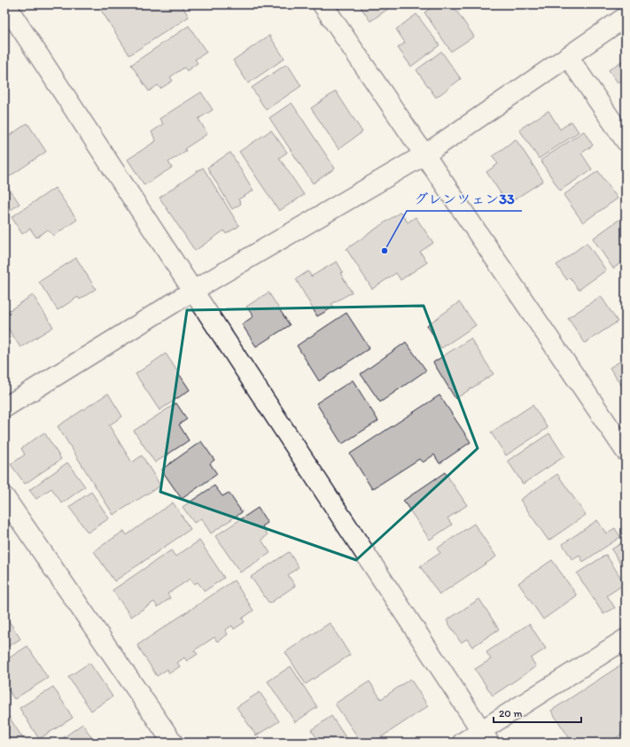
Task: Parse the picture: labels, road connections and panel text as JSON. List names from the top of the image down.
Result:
{
  "places": ["グレンツェン33"],
  "scale_bar": "20 m"
}
